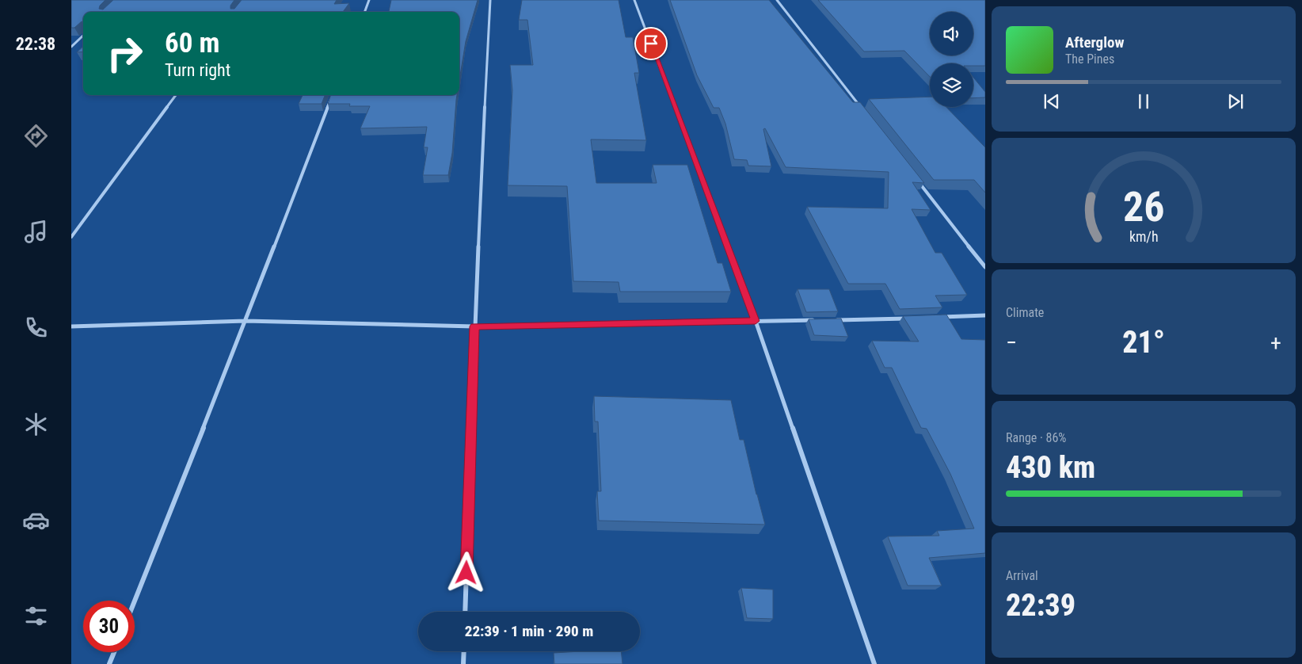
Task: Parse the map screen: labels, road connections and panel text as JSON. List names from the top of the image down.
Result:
{
  "page": {
    "tabs": "22:38",
    "turn": ["60 m", "Turn right"],
    "song": ["Afterglow", "The Pines"],
    "tile": [
      "Climate",
      ["Range · 86%", "430 km"],
      ["Arrival", "22:39"]
    ],
    "heat": ["−", "21°", "+"],
    "limit": "30",
    "trip": "22:39 · 1 min · 290 m",
    "gauge": ["26", "km/h"]
  }
}
